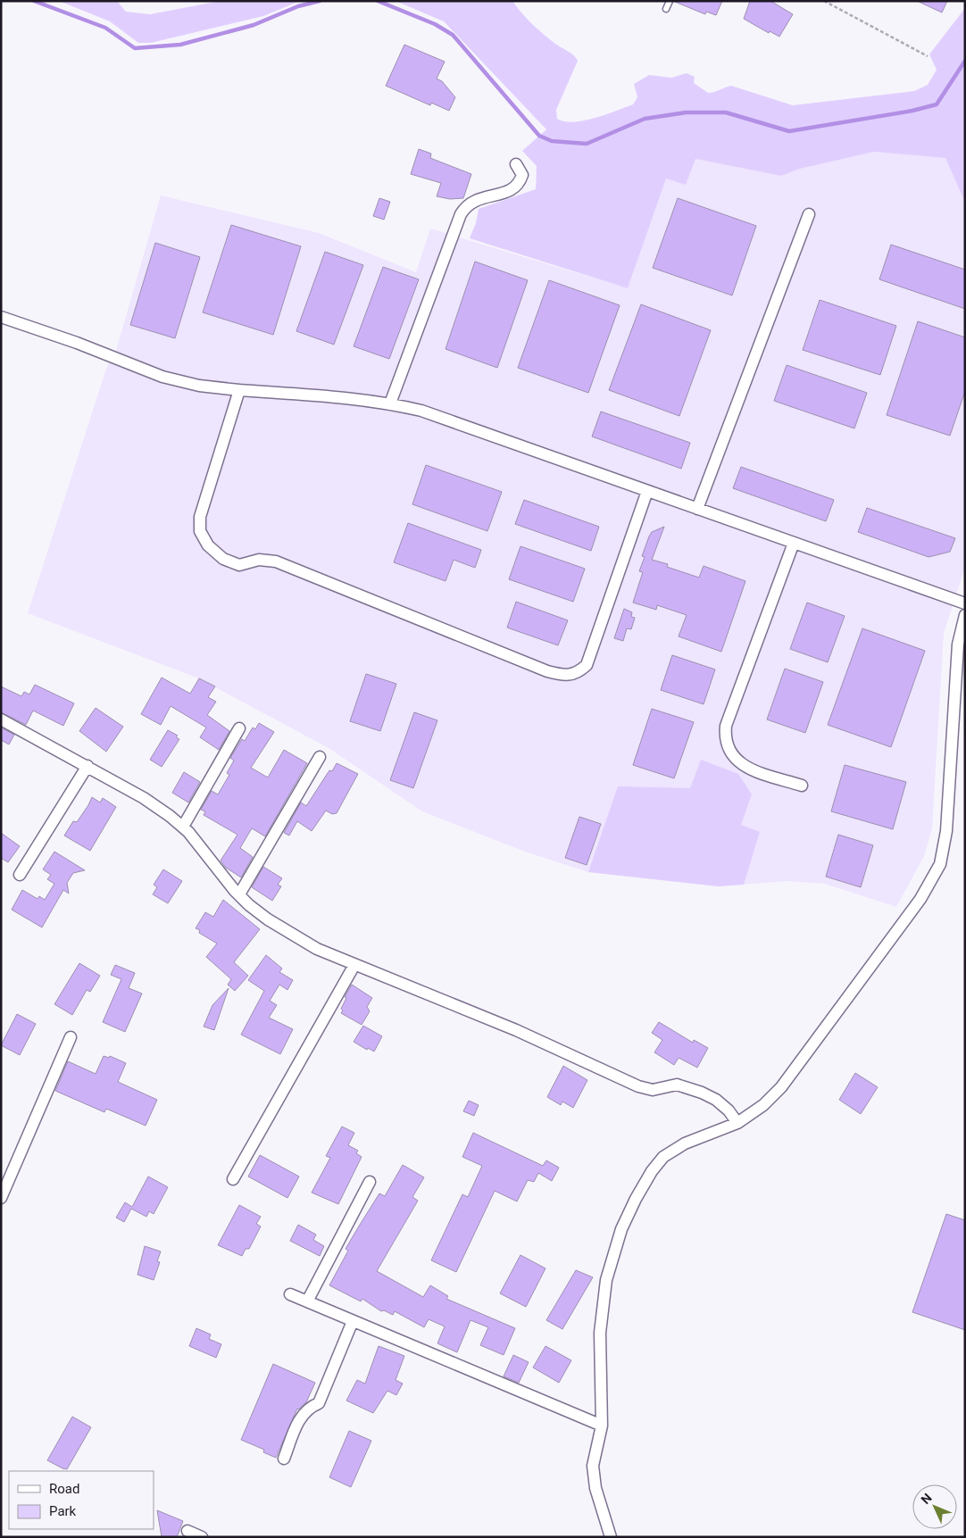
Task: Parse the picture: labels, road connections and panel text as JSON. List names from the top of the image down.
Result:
{
  "legend": ["Road", "Park"],
  "north": "top left"
}
